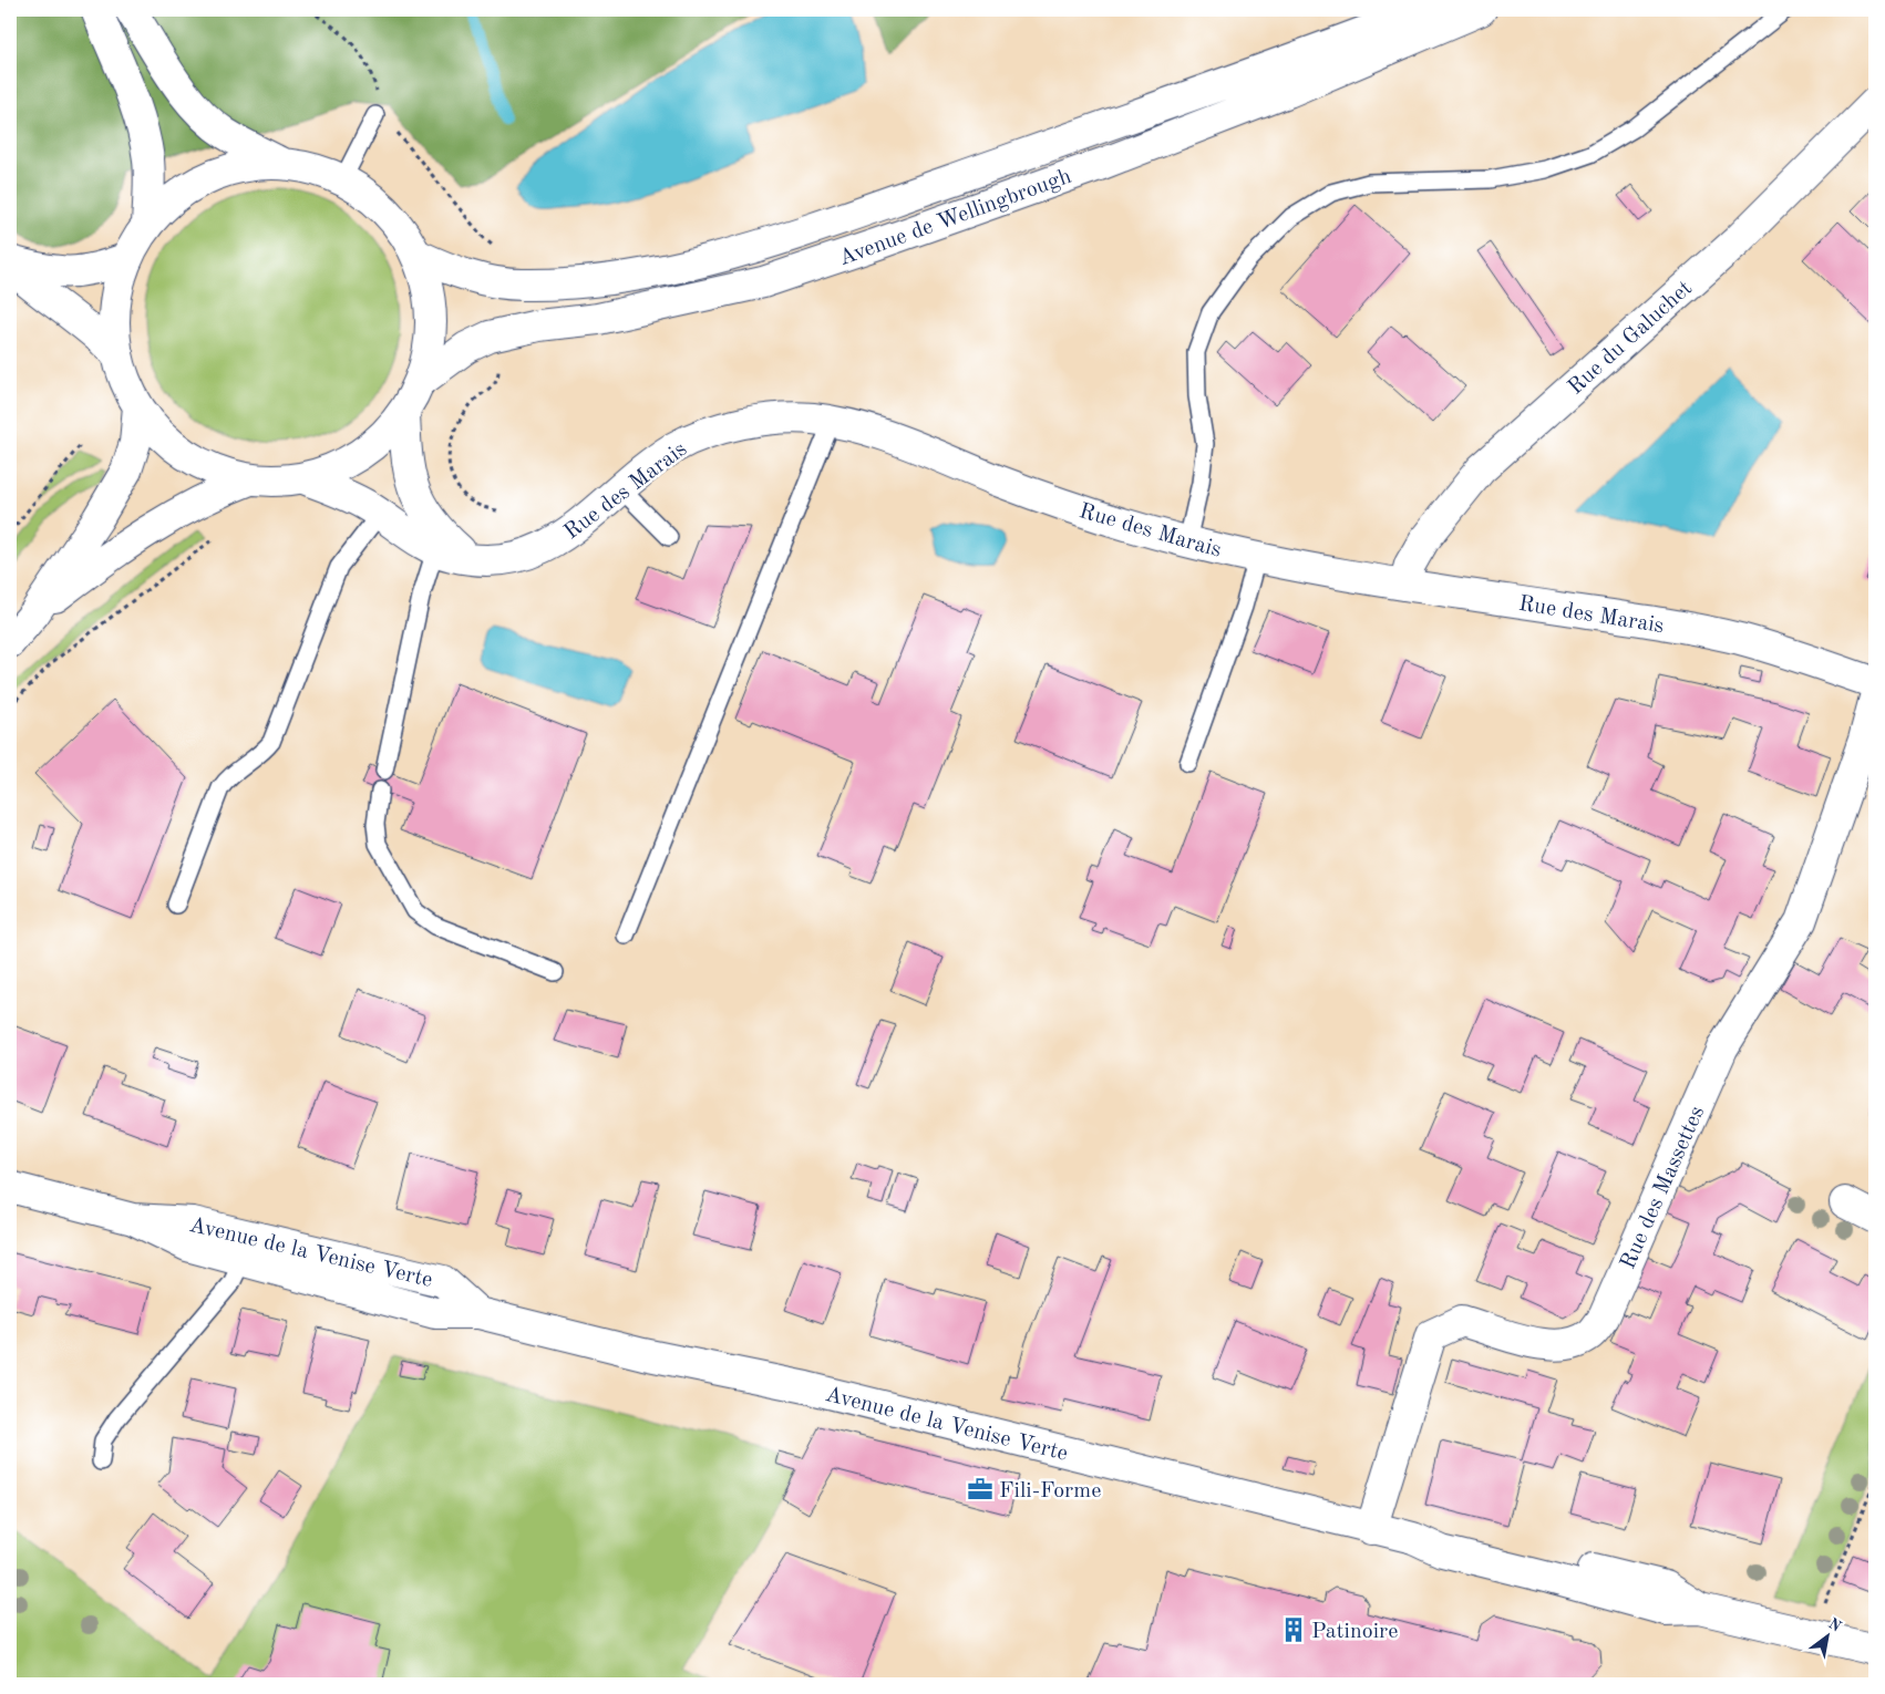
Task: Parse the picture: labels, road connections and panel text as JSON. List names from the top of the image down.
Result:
{
  "streets": {
    "main road": [
      "Avenue de Wellingbrough",
      "Rue du Galuchet",
      "Rue des Marais",
      "Rue des Massettes",
      "Avenue de la Venise Verte"
    ]
  },
  "crossings": [
    ["Rue du Galuchet", "Rue des Marais"],
    ["Rue des Massettes", "Avenue de la Venise Verte"]
  ],
  "places": {
    "office": ["Fili-Forme"],
    "building": ["Patinoire"]
  },
  "north": "top right"
}
